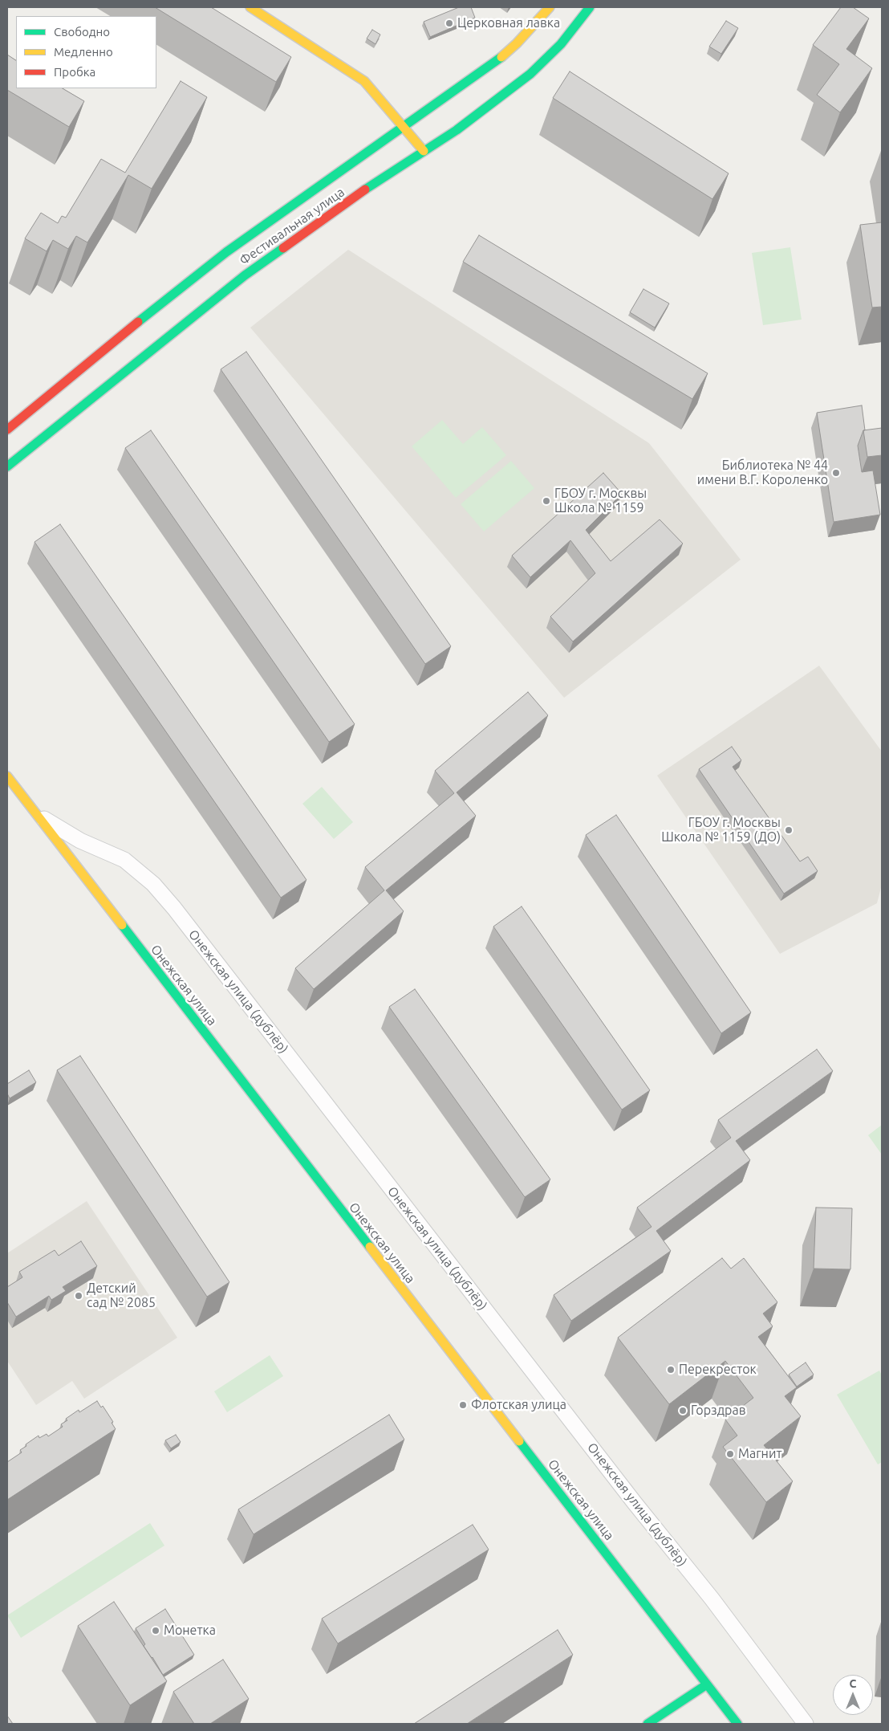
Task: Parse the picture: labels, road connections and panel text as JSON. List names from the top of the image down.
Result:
{
  "streets": {
    "main road": ["Фестивальная улица", "Онежская улица"],
    "street": ["Онежская улица (дублёр)"]
  },
  "crossings": [
    ["Онежская улица", "Онежская улица (дублёр)"]
  ],
  "places": [
    "Церковная лавка",
    "Библиотека № 44 имени В.Г. Короленко",
    "ГБОУ г. Москвы Школа № 1159",
    "ГБОУ г. Москвы Школа № 1159 (ДО)",
    "Детский сад № 2085",
    "Перекресток",
    "Флотская улица",
    "Горздрав",
    "Магнит",
    "Монетка"
  ],
  "legend": ["Свободно", "Медленно", "Пробка"],
  "north": "top"
}
